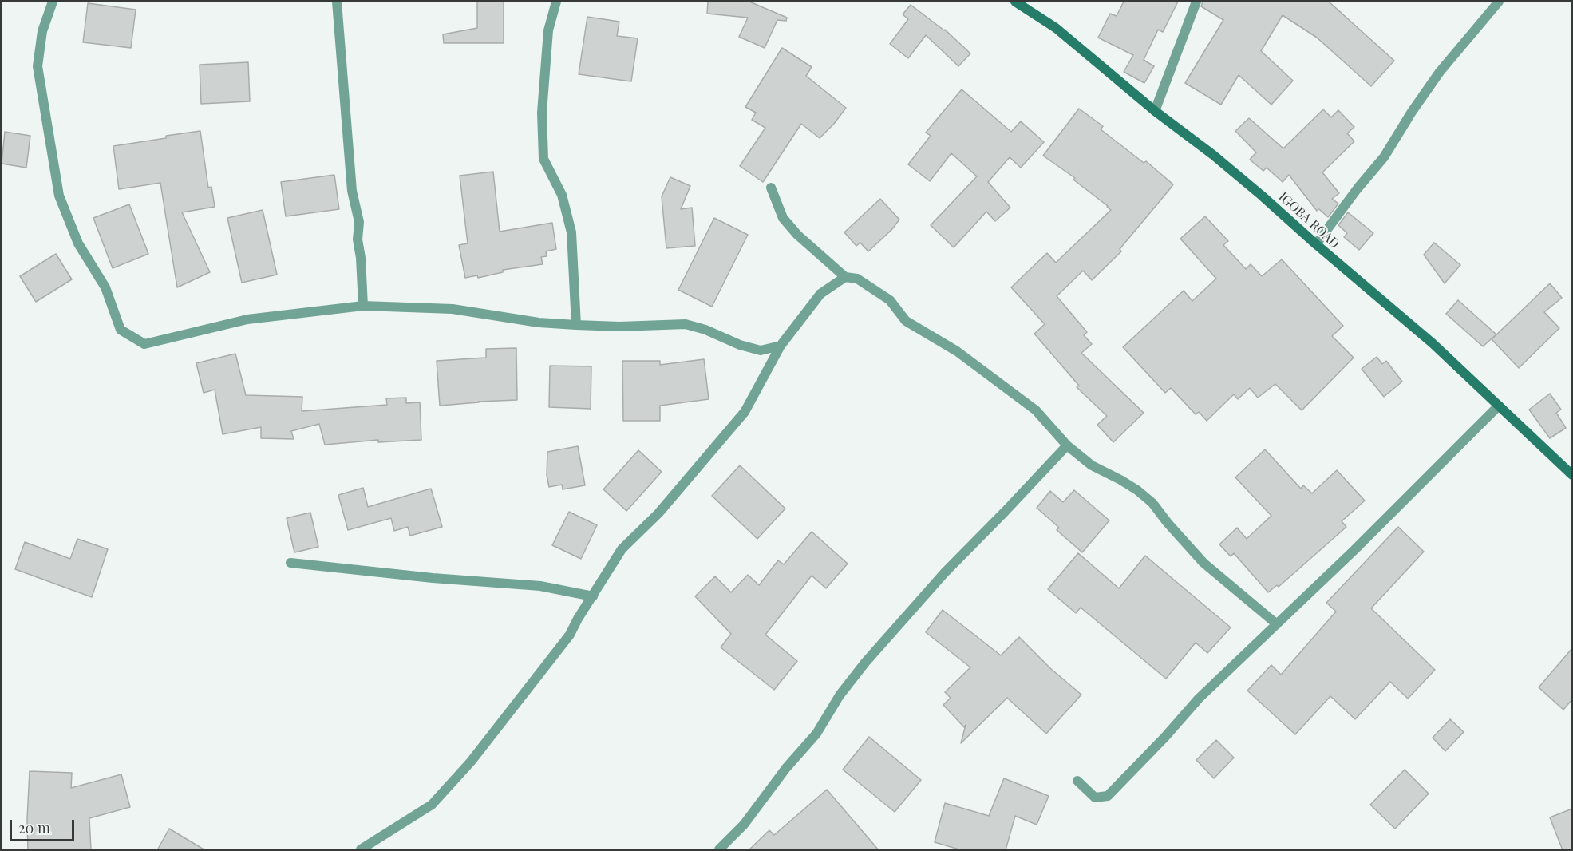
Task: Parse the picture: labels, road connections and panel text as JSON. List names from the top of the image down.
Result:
{
  "streets": {
    "street": ["IGOBA ROAD"]
  },
  "scale_bar": "20 m"
}
